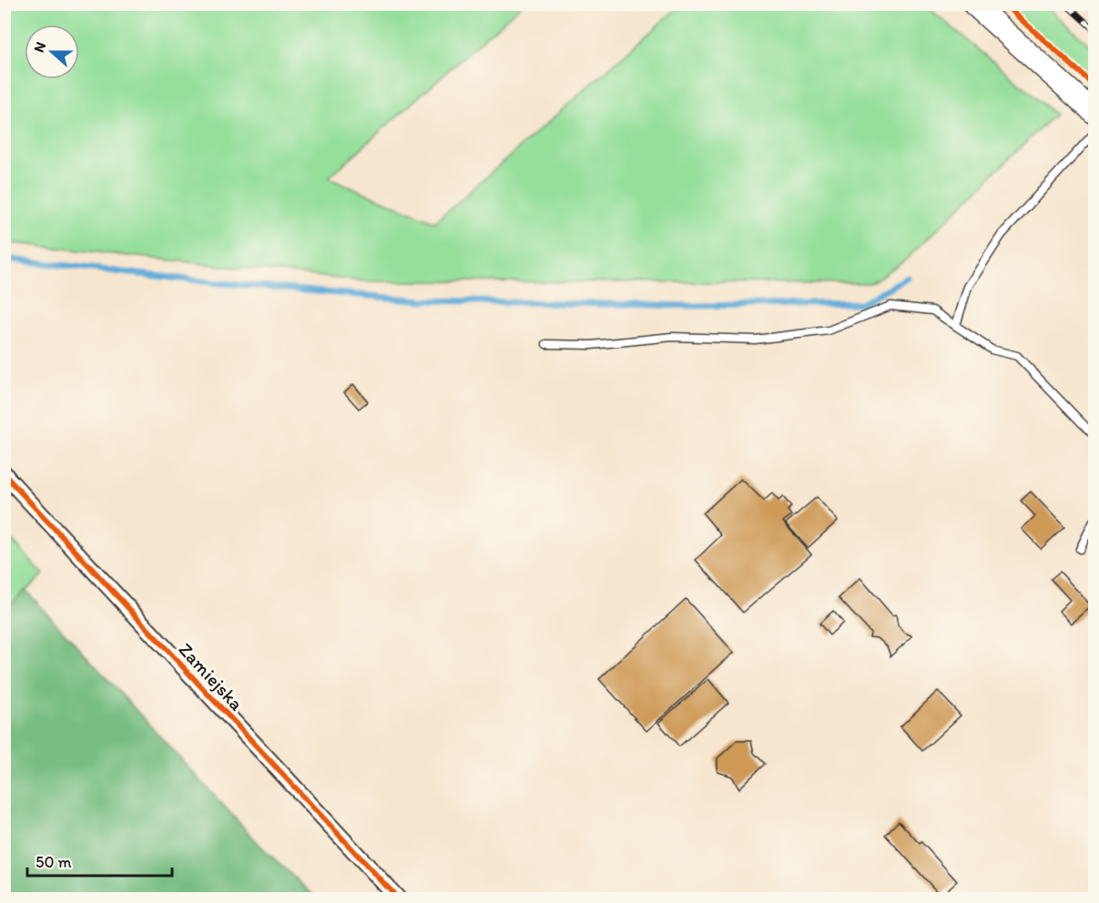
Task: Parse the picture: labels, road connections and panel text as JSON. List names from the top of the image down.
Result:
{
  "streets": {
    "street": ["Zamiejska"]
  },
  "scale_bar": "50 m",
  "north": "left"
}
